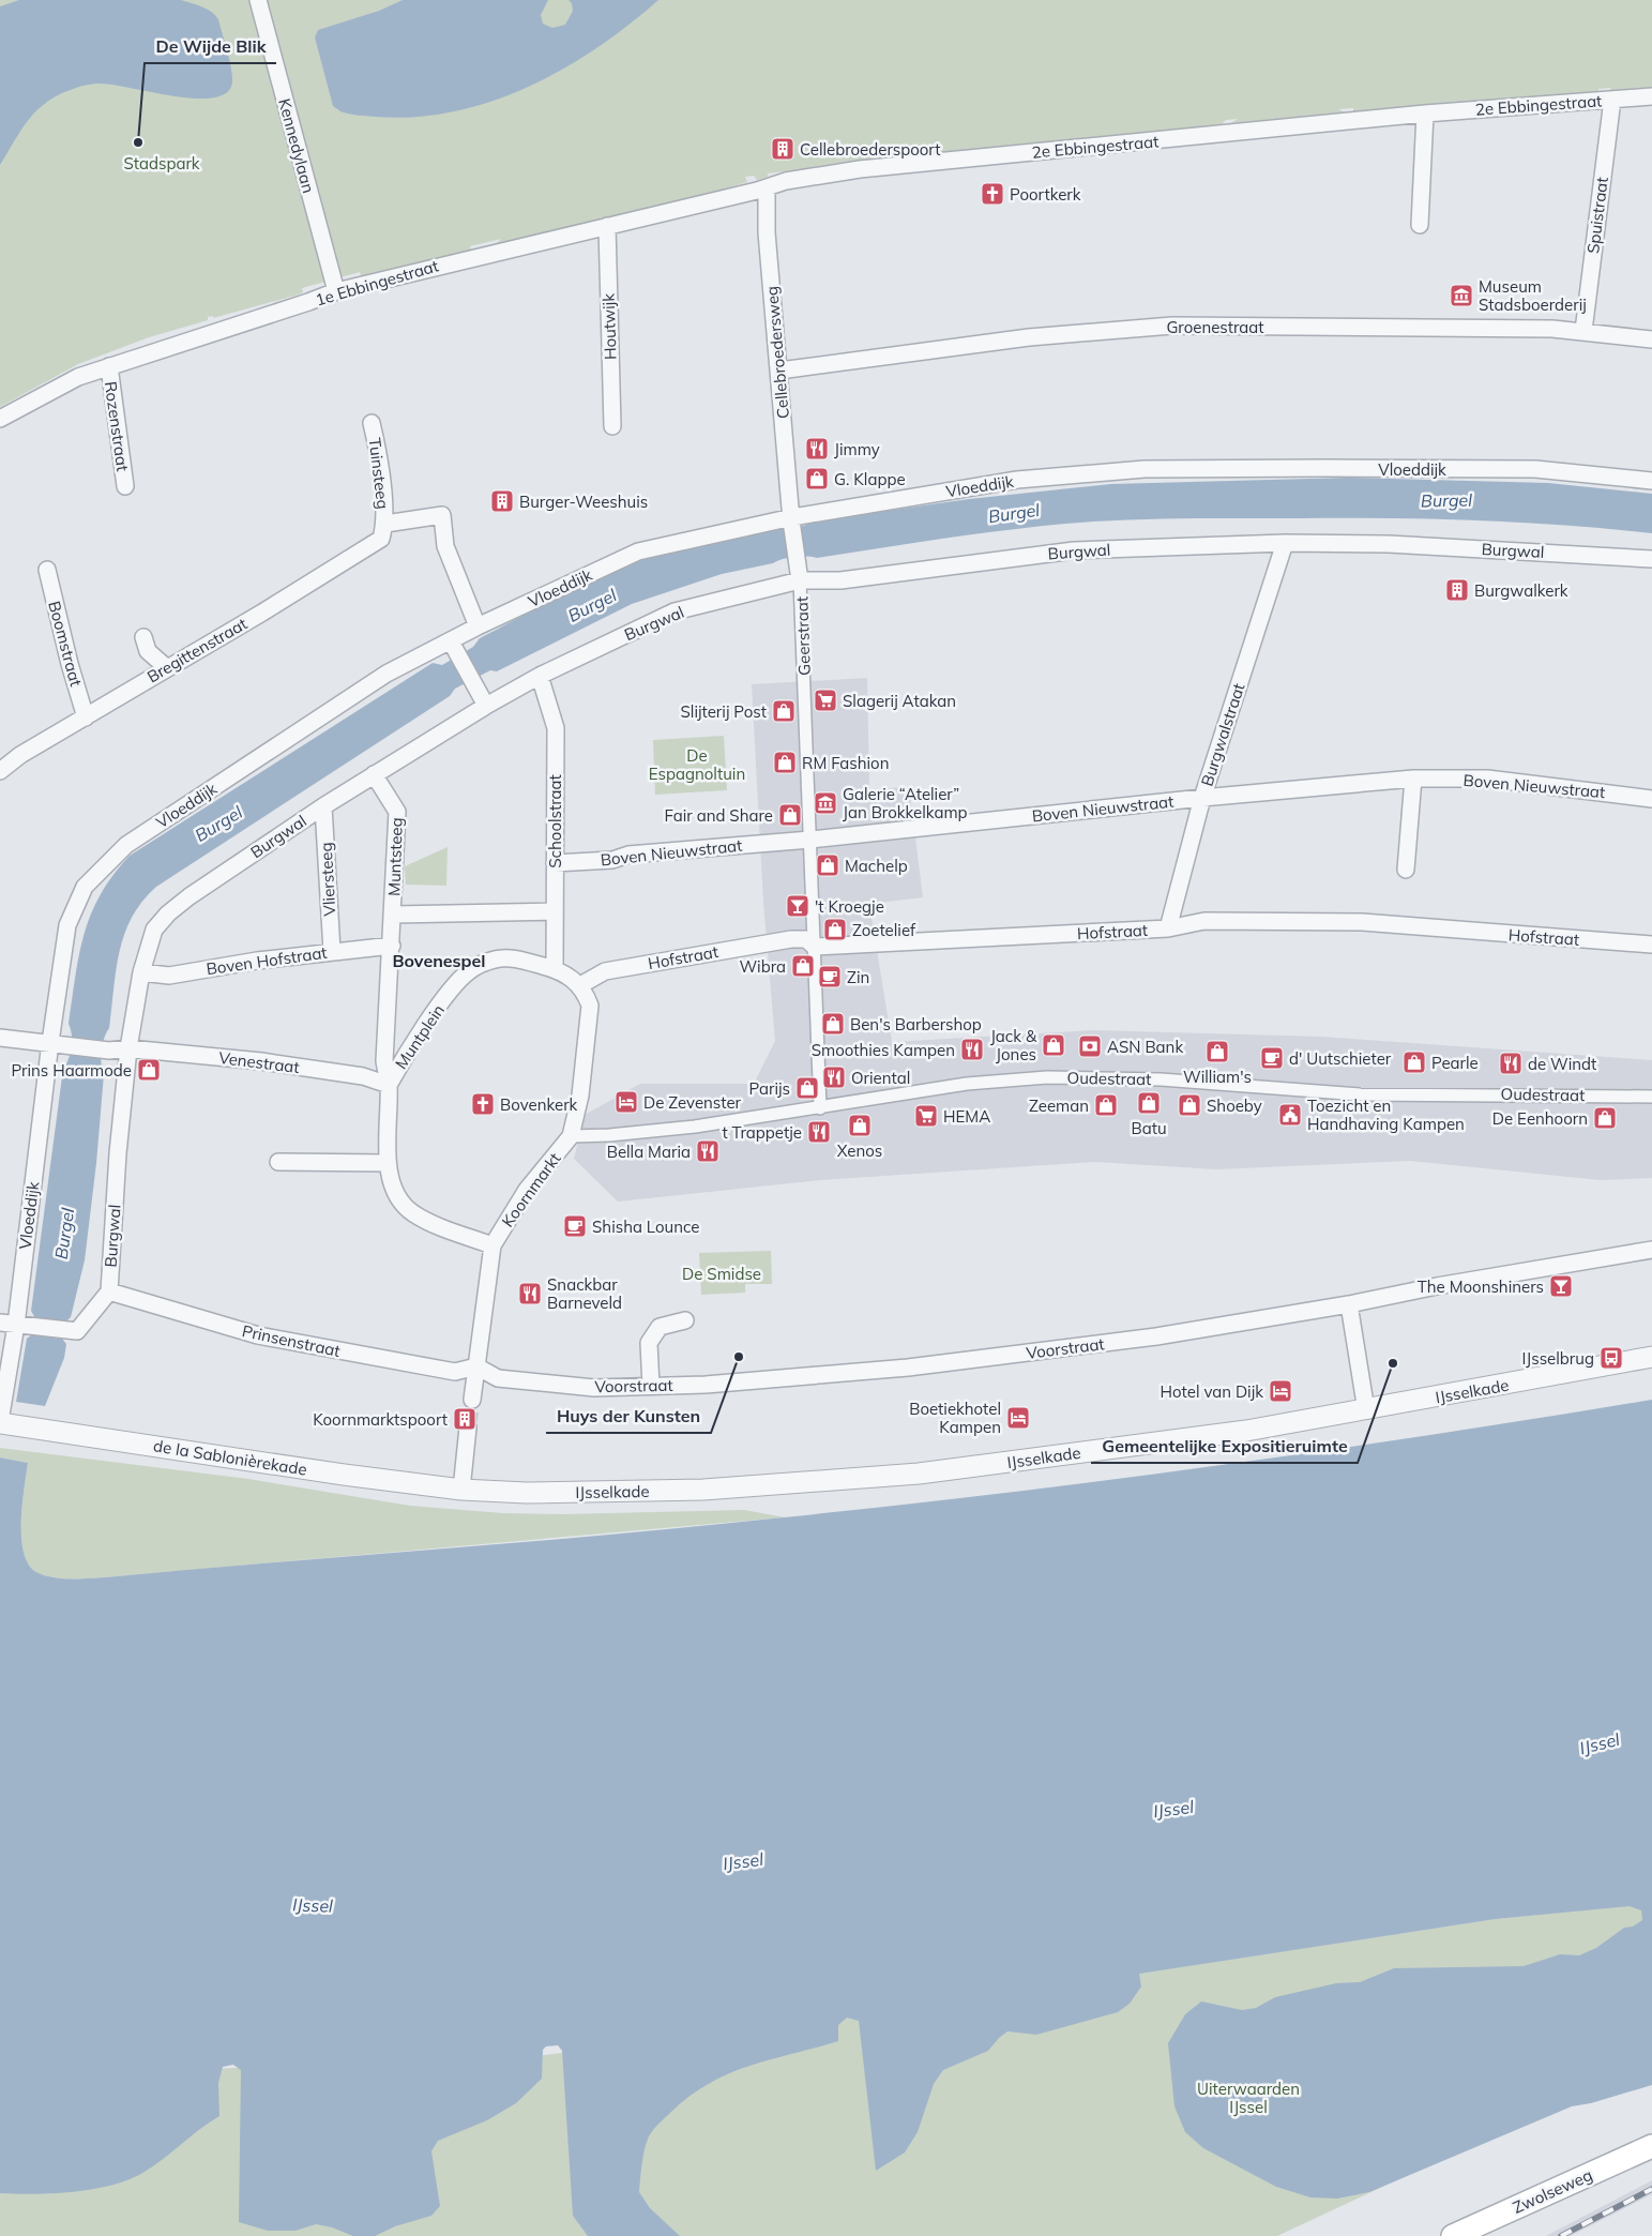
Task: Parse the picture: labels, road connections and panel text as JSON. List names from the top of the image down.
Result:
{
  "streets": {
    "main road": ["Zwolseweg"],
    "street": [
      "2e Ebbingestraat",
      "Kennedylaan",
      "Spuistraat",
      "1e Ebbingestraat",
      "Houtwijk",
      "Groenestraat",
      "Cellebroedersweg",
      "Rozenstraat",
      "Vloeddijk",
      "Tuinsteeg",
      "Burgwal",
      "Geerstraat",
      "Boomstraat",
      "Bregittenstraat",
      "Burgwalstraat",
      "Boven Nieuwstraat",
      "Schoolstraat",
      "Muntsteeg",
      "Vliersteeg",
      "Hofstraat",
      "Boven Hofstraat",
      "Muntplein",
      "Venestraat",
      "Oudestraat",
      "Koornmarkt",
      "Prinsenstraat",
      "Voorstraat",
      "IJsselkade",
      "de la Sablonièrekade"
    ]
  },
  "crossings": [
    ["2e Ebbingestraat", "Spuistraat"],
    ["2e Ebbingestraat", "1e Ebbingestraat"],
    ["2e Ebbingestraat", "Cellebroedersweg"],
    ["Kennedylaan", "1e Ebbingestraat"],
    ["Spuistraat", "Groenestraat"],
    ["1e Ebbingestraat", "Houtwijk"],
    ["1e Ebbingestraat", "Cellebroedersweg"],
    ["1e Ebbingestraat", "Rozenstraat"],
    ["Groenestraat", "Cellebroedersweg"],
    ["Cellebroedersweg", "Vloeddijk"],
    ["Cellebroedersweg", "Burgwal"],
    ["Cellebroedersweg", "Geerstraat"],
    ["Vloeddijk", "Venestraat"],
    ["Vloeddijk", "de la Sablonièrekade"],
    ["Tuinsteeg", "Bregittenstraat"],
    ["Burgwal", "Geerstraat"],
    ["Burgwal", "Burgwalstraat"],
    ["Burgwal", "Schoolstraat"],
    ["Burgwal", "Muntsteeg"],
    ["Burgwal", "Vliersteeg"],
    ["Burgwal", "Boven Hofstraat"],
    ["Burgwal", "Venestraat"],
    ["Burgwal", "Prinsenstraat"],
    ["Geerstraat", "Boven Nieuwstraat"],
    ["Geerstraat", "Hofstraat"],
    ["Geerstraat", "Oudestraat"],
    ["Boomstraat", "Bregittenstraat"],
    ["Burgwalstraat", "Boven Nieuwstraat"],
    ["Burgwalstraat", "Hofstraat"],
    ["Boven Nieuwstraat", "Schoolstraat"],
    ["Schoolstraat", "Muntplein"],
    ["Muntsteeg", "Muntplein"],
    ["Vliersteeg", "Boven Hofstraat"],
    ["Hofstraat", "Muntplein"],
    ["Boven Hofstraat", "Muntplein"],
    ["Muntplein", "Venestraat"],
    ["Oudestraat", "Koornmarkt"],
    ["Koornmarkt", "Prinsenstraat"],
    ["Koornmarkt", "Voorstraat"],
    ["Prinsenstraat", "Voorstraat"],
    ["IJsselkade", "de la Sablonièrekade"]
  ],
  "districts": ["Bovenespel"],
  "water": ["Burgel", "IJssel"],
  "parks": [
    "Stadspark",
    "De Espagnoltuin",
    "De Smidse",
    "Uiterwaarden IJssel"
  ],
  "places": {
    "other": ["De Wijde Blik", "Huys der Kunsten", "Gemeentelijke Expositieruimte"],
    "building": [
      "Cellebroederspoort",
      "Burger-Weeshuis",
      "Burgwalkerk",
      "Koornmarktspoort"
    ],
    "church": ["Poortkerk", "Bovenkerk"],
    "museum": ["Museum Stadsboerderij", "Galerie “Atelier” Jan Brokkelkamp"],
    "restaurant": [
      "Jimmy",
      "Smoothies Kampen",
      "de Windt",
      "Oriental",
      "t Trappetje",
      "Bella Maria",
      "Snackbar Barneveld"
    ],
    "shop": [
      "G. Klappe",
      "Slijterij Post",
      "RM Fashion",
      "Fair and Share",
      "Machelp",
      "Zoetelief",
      "Wibra",
      "Ben's Barbershop",
      "Jack & Jones",
      "William's",
      "Pearle",
      "Prins Haarmode",
      "Parijs",
      "Batu",
      "Zeeman",
      "Shoeby",
      "De Eenhoorn",
      "Xenos"
    ],
    "supermarket": ["Slagerij Atakan", "HEMA"],
    "bar": ["'t Kroegje", "The Moonshiners"],
    "cafe": ["Zin", "d' Uutschieter", "Shisha Lounce"],
    "bank": ["ASN Bank"],
    "hotel": ["De Zevenster", "Hotel van Dijk", "Boetiekhotel Kampen"],
    "public building": ["Toezicht en Handhaving Kampen"],
    "bus stop": ["IJsselbrug"]
  }
}
